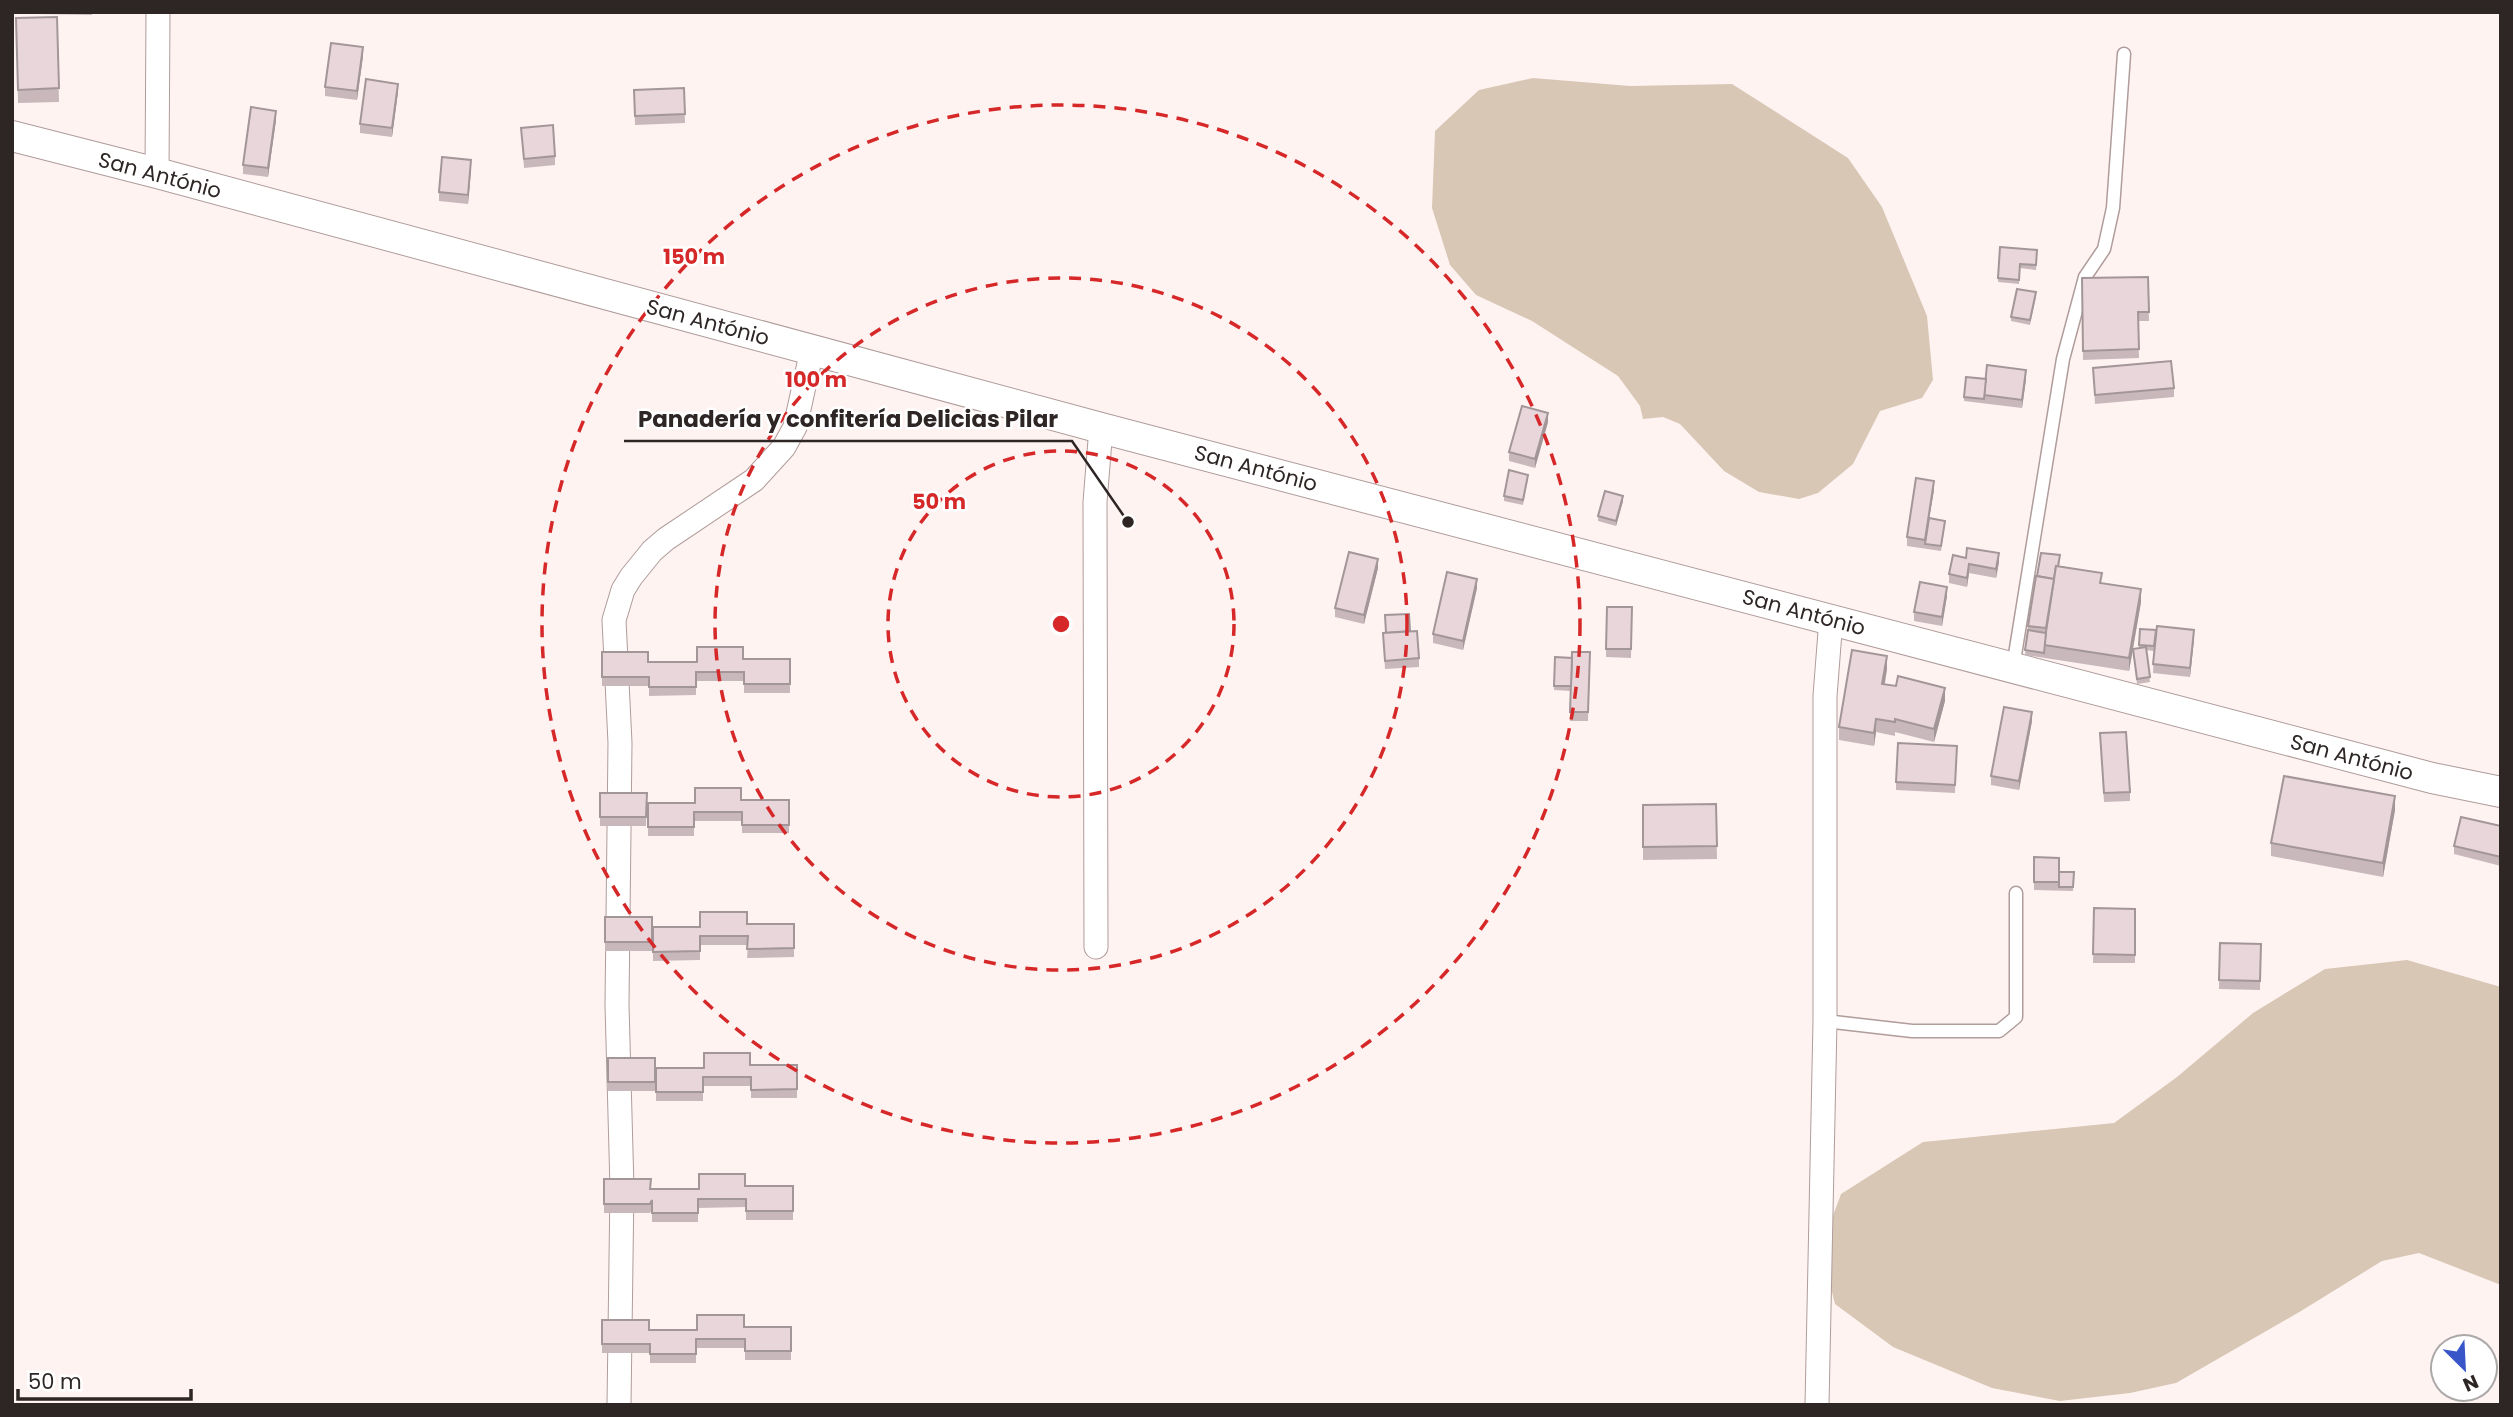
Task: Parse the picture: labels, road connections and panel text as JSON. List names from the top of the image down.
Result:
{
  "streets": {
    "street": ["San António"]
  },
  "places": ["Panadería y confitería Delicias Pilar"],
  "scale_bar": "50 m",
  "north": "bottom right",
  "rings": ["150 m", "100 m", "50 m"]
}
